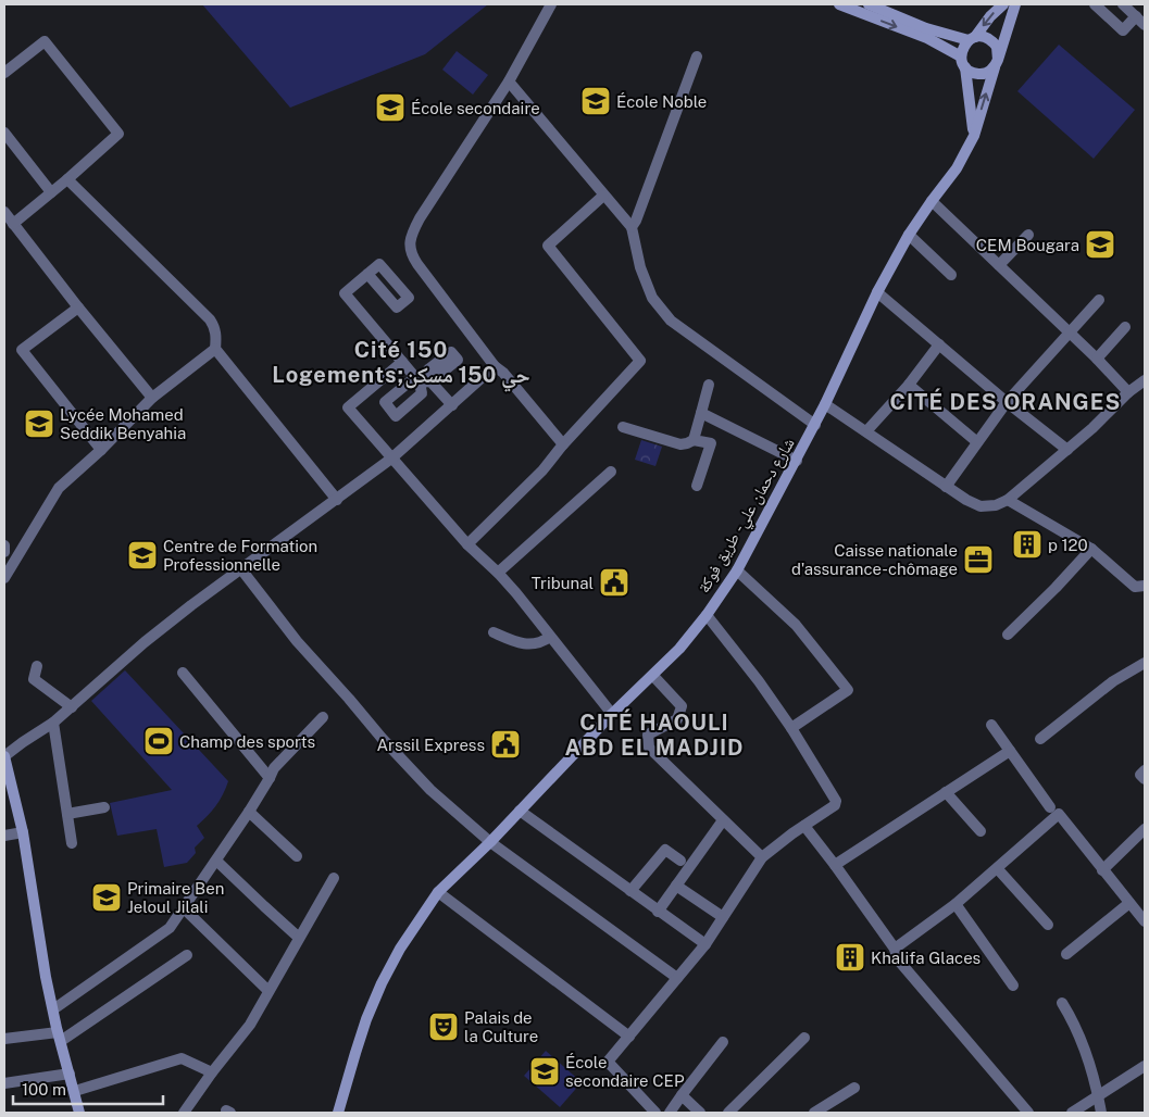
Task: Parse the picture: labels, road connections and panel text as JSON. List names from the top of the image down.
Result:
{
  "streets": {
    "main road": ["شارع دحمان علي - طريق فوكة"]
  },
  "districts": ["Cité 150 Logements;حي 150 مسكن", "CITÉ DES ORANGES", "CITÉ HAOULI ABD EL MADJID"],
  "places": {
    "school or university": [
      "École Noble",
      "École secondaire",
      "CEM Bougara",
      "Lycée Mohamed Seddik Benyahia",
      "Centre de Formation Professionnelle",
      "Primaire Ben Jeloul Jilali",
      "École secondaire CEP"
    ],
    "building": ["p 120", "Khalifa Glaces"],
    "office": ["Caisse nationale d'assurance-chômage"],
    "public building": ["Tribunal", "Arssil Express"],
    "sports": ["Champ des sports"],
    "theatre": ["Palais de la Culture"]
  },
  "scale_bar": "100 m"
}
